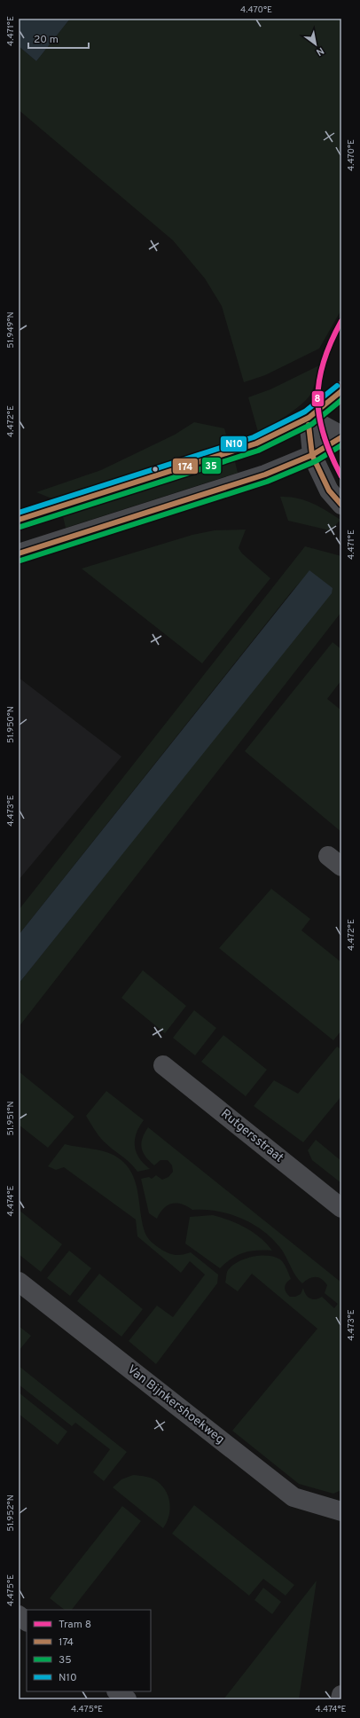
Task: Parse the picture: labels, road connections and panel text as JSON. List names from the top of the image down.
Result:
{
  "streets": {
    "street": ["Rutgersstraat", "Van Bijnkershoekweg"]
  },
  "lines": [
    "tram line 8",
    "transit line N10",
    "transit line 174",
    "transit line 35"
  ],
  "legend": [
    "Tram 8",
    "174",
    "35",
    "N10"
  ],
  "scale_bar": "20 m",
  "north": "bottom right",
  "coordinates": [
    "4.470°E",
    "4.471°E",
    "51.949°N",
    "4.472°E",
    "51.950°N",
    "4.473°E",
    "51.951°N",
    "4.474°E",
    "51.952°N",
    "4.475°E"
  ]
}
